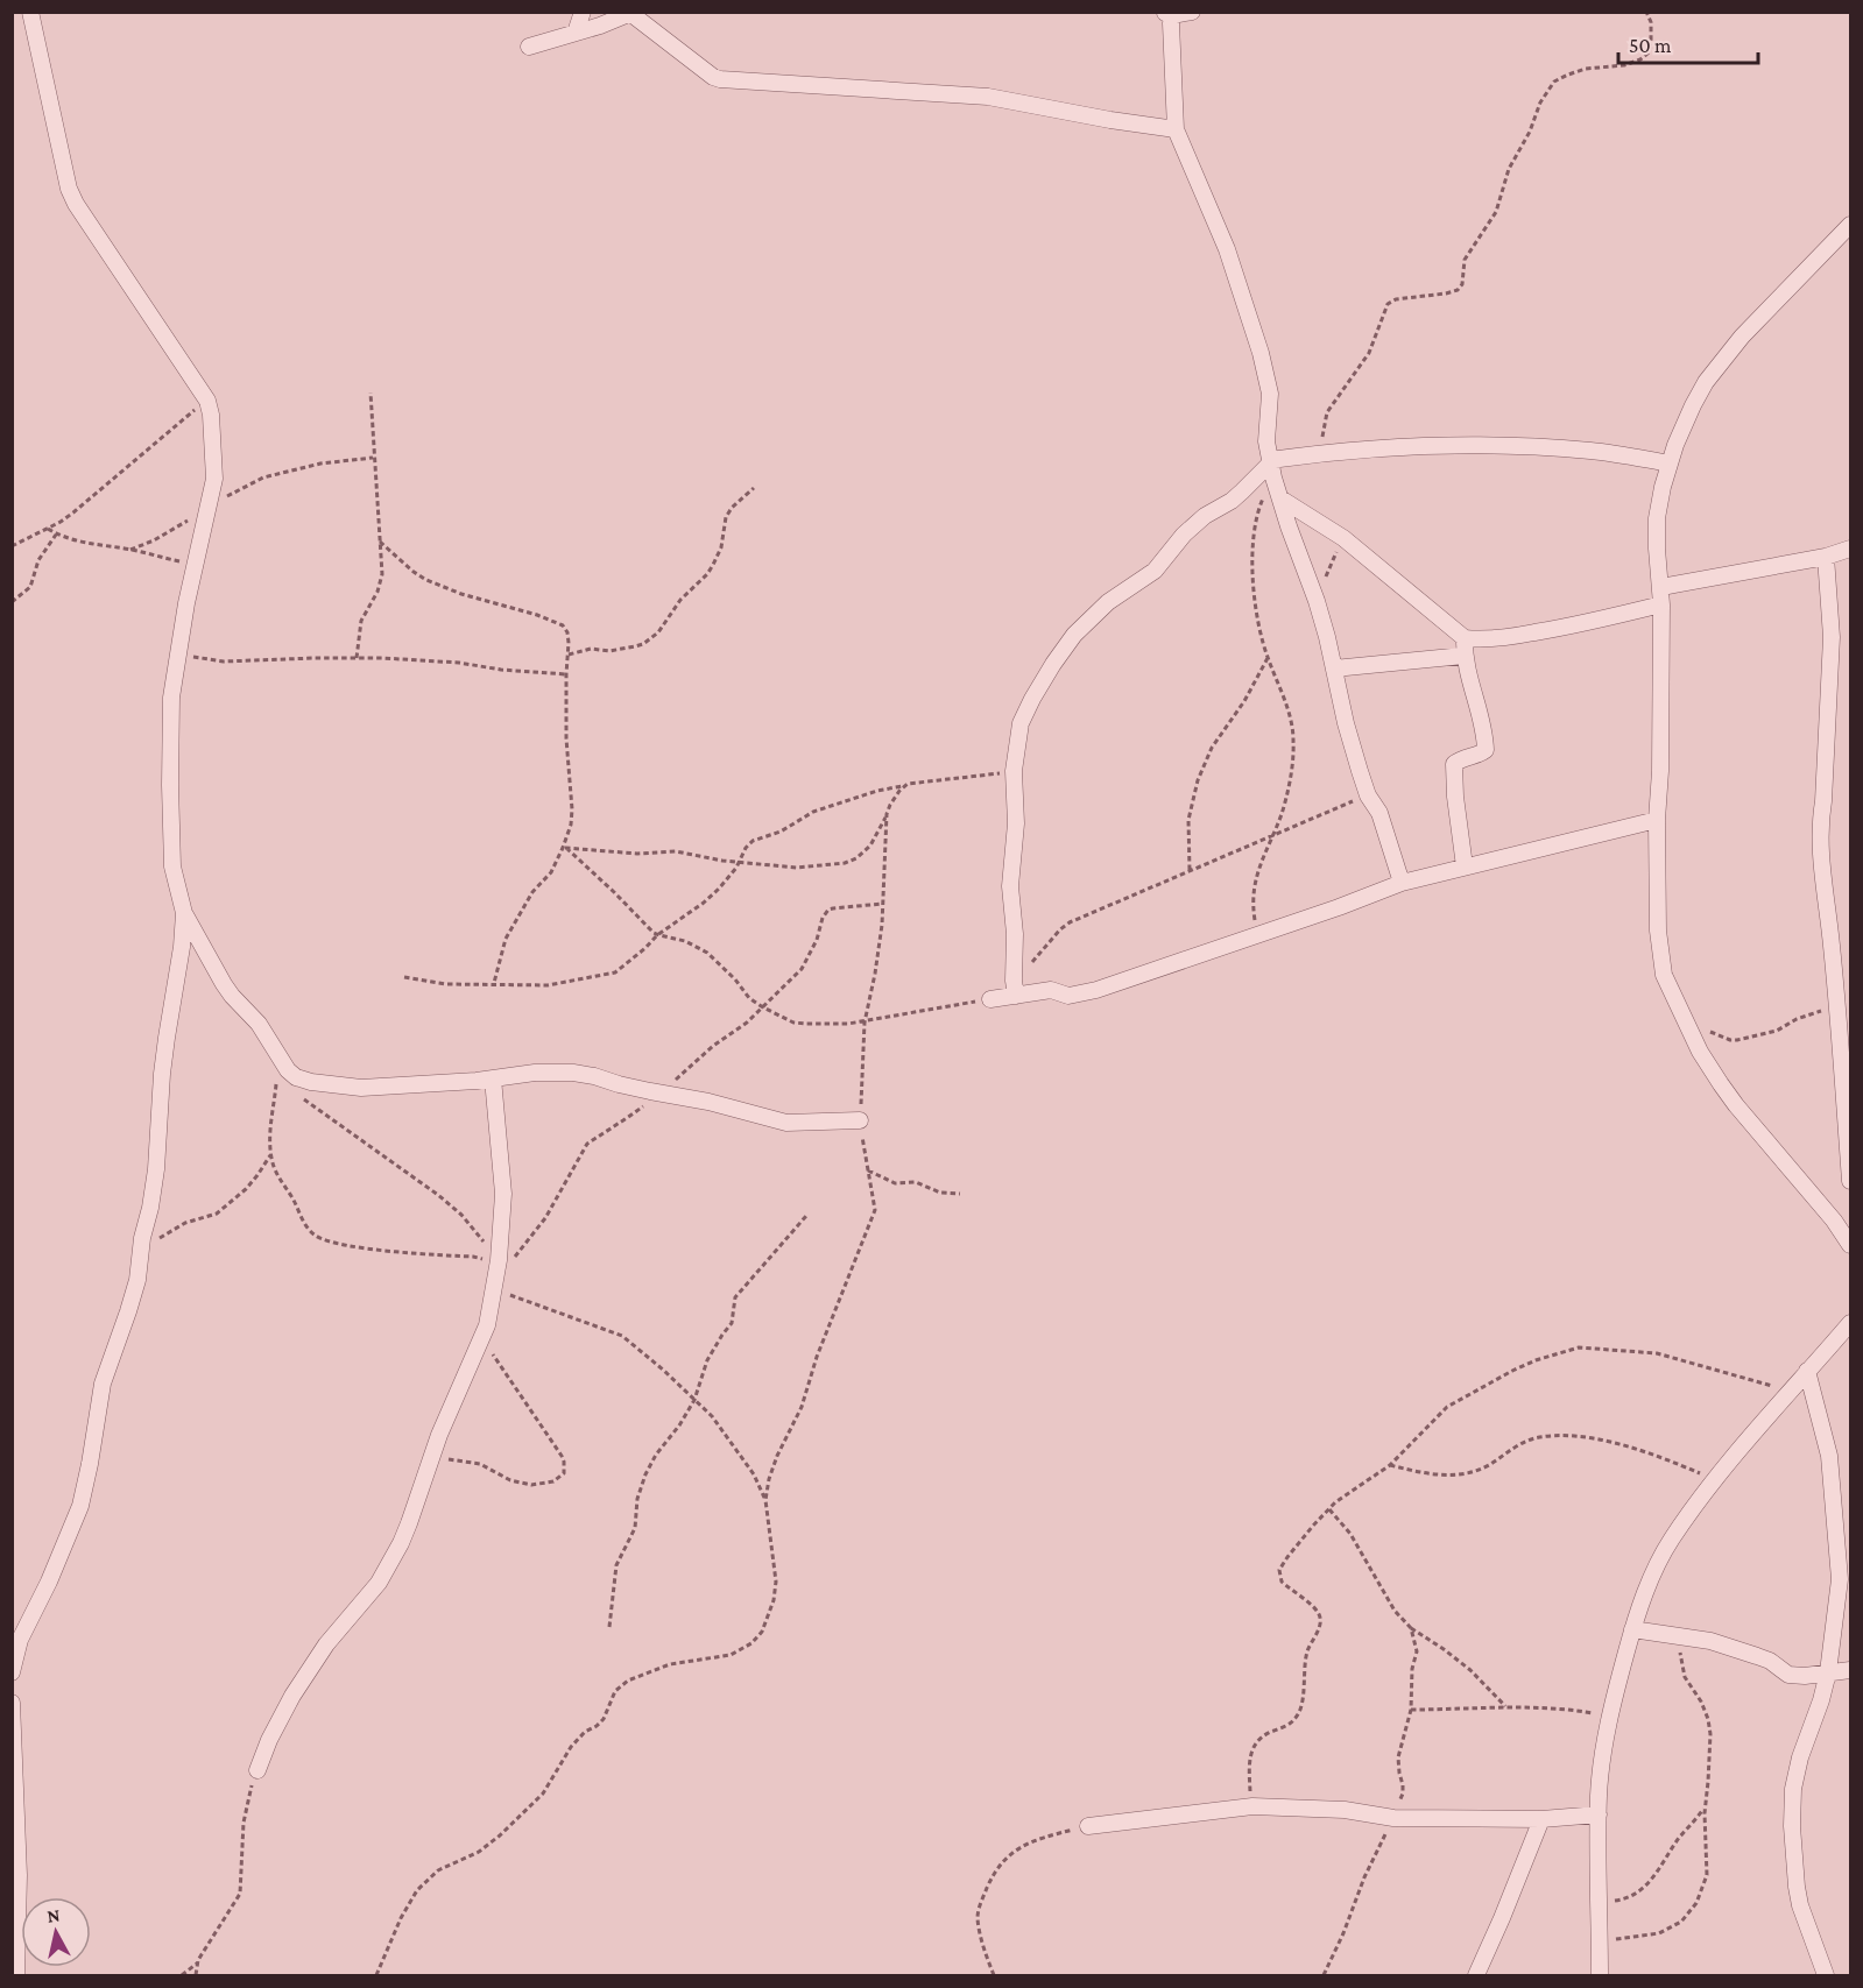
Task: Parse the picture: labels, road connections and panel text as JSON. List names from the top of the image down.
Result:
{
  "scale_bar": "50 m",
  "north": "top"
}
